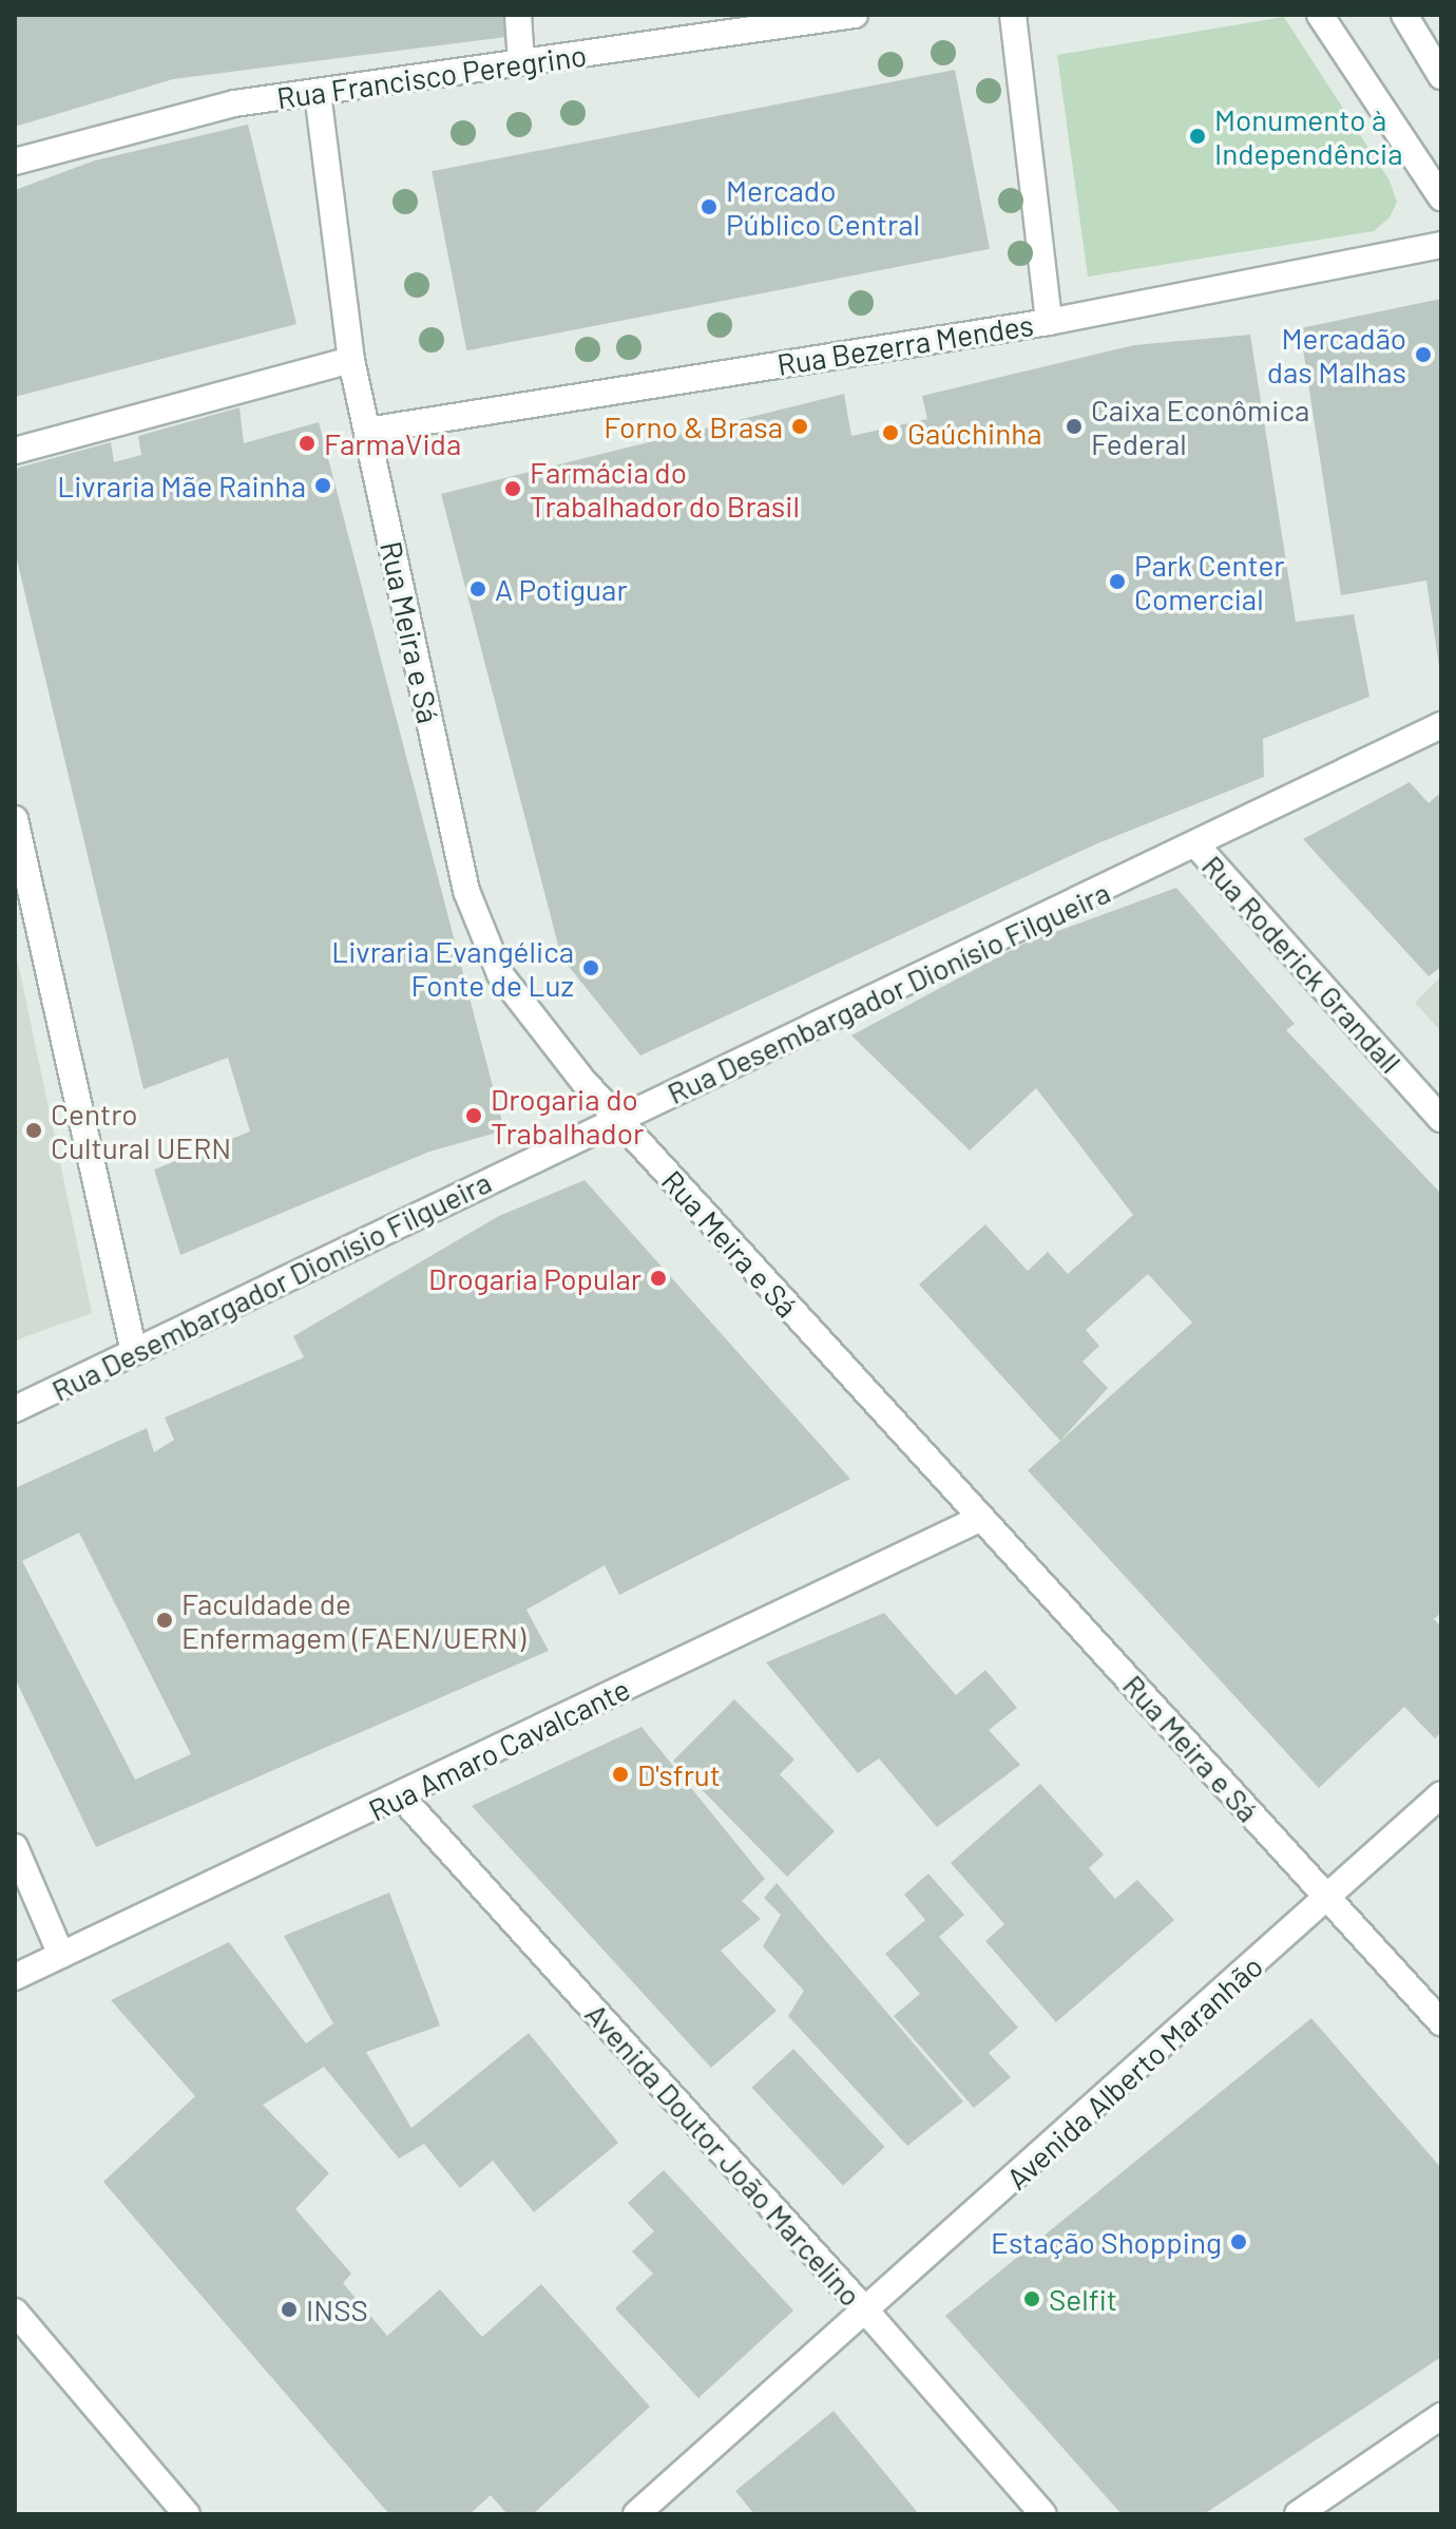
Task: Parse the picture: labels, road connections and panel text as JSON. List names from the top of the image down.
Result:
{
  "streets": {
    "street": [
      "Rua Francisco Peregrino",
      "Rua Bezerra Mendes",
      "Rua Meira e Sá",
      "Rua Roderick Grandall",
      "Rua Desembargador Dionísio Filgueira",
      "Rua Amaro Cavalcante",
      "Avenida Alberto Maranhão",
      "Avenida Doutor João Marcelino"
    ]
  },
  "crossings": [
    ["Rua Francisco Peregrino", "Rua Meira e Sá"],
    ["Rua Bezerra Mendes", "Rua Meira e Sá"],
    ["Rua Meira e Sá", "Rua Desembargador Dionísio Filgueira"],
    ["Rua Meira e Sá", "Rua Amaro Cavalcante"],
    ["Rua Meira e Sá", "Avenida Alberto Maranhão"],
    ["Rua Roderick Grandall", "Rua Desembargador Dionísio Filgueira"],
    ["Rua Amaro Cavalcante", "Avenida Doutor João Marcelino"],
    ["Avenida Alberto Maranhão", "Avenida Doutor João Marcelino"]
  ],
  "places": [
    "Monumento à Independência",
    "Mercado Público Central",
    "Mercadão das Malhas",
    "Forno & Brasa",
    "Caixa Econômica Federal",
    "Gaúchinha",
    "FarmaVida",
    "Livraria Mãe Rainha",
    "Farmácia do Trabalhador do Brasil",
    "Park Center Comercial",
    "A Potiguar",
    "Livraria Evangélica Fonte de Luz",
    "Drogaria do Trabalhador",
    "Centro Cultural UERN",
    "Drogaria Popular",
    "Faculdade de Enfermagem (FAEN/UERN)",
    "D'sfrut",
    "Estação Shopping",
    "Selfit",
    "INSS"
  ]
}
